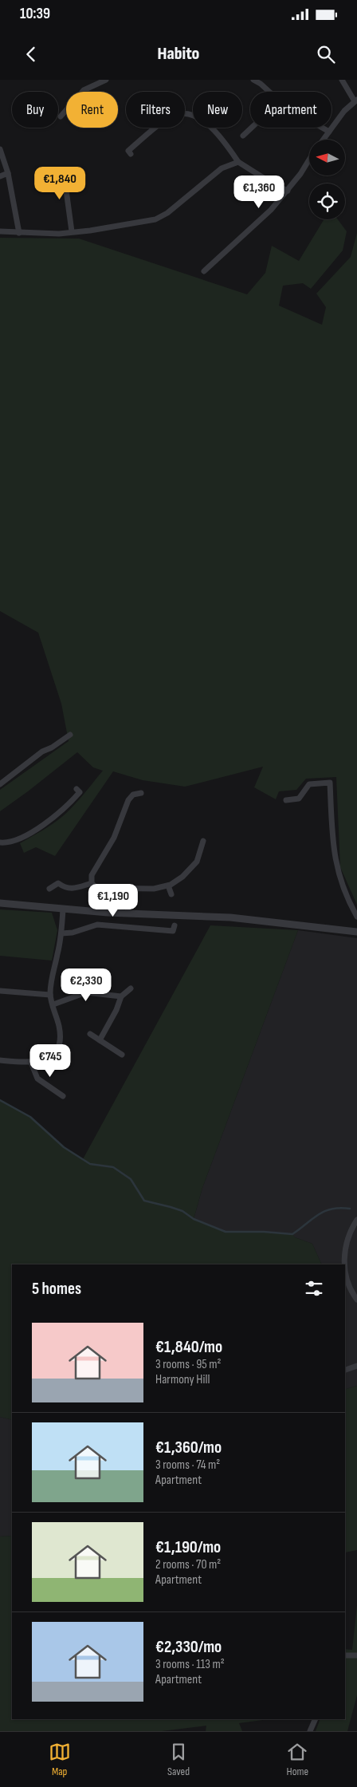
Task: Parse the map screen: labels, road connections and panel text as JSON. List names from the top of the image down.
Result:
{
  "north": "left",
  "page": {
    "status": "10:39",
    "header": "Habito",
    "chip": [
      "Buy",
      "Rent",
      "Filters",
      "New",
      "Apartment"
    ],
    "price": [
      "€1,840",
      "€1,360",
      "€1,190",
      "€2,330",
      "€745"
    ],
    "heading": "5 homes",
    "list": [
      {
        "name": "€1,840/mo",
        "note": "3 rooms · 95 m² · Harmony Hill"
      },
      {
        "name": "€1,360/mo",
        "note": "3 rooms · 74 m² · Apartment"
      },
      {
        "name": "€1,190/mo",
        "note": "2 rooms · 70 m² · Apartment"
      },
      {
        "name": "€2,330/mo",
        "note": "3 rooms · 113 m² · Apartment"
      }
    ],
    "tabs": ["Map", "Saved", "Home"]
  }
}
